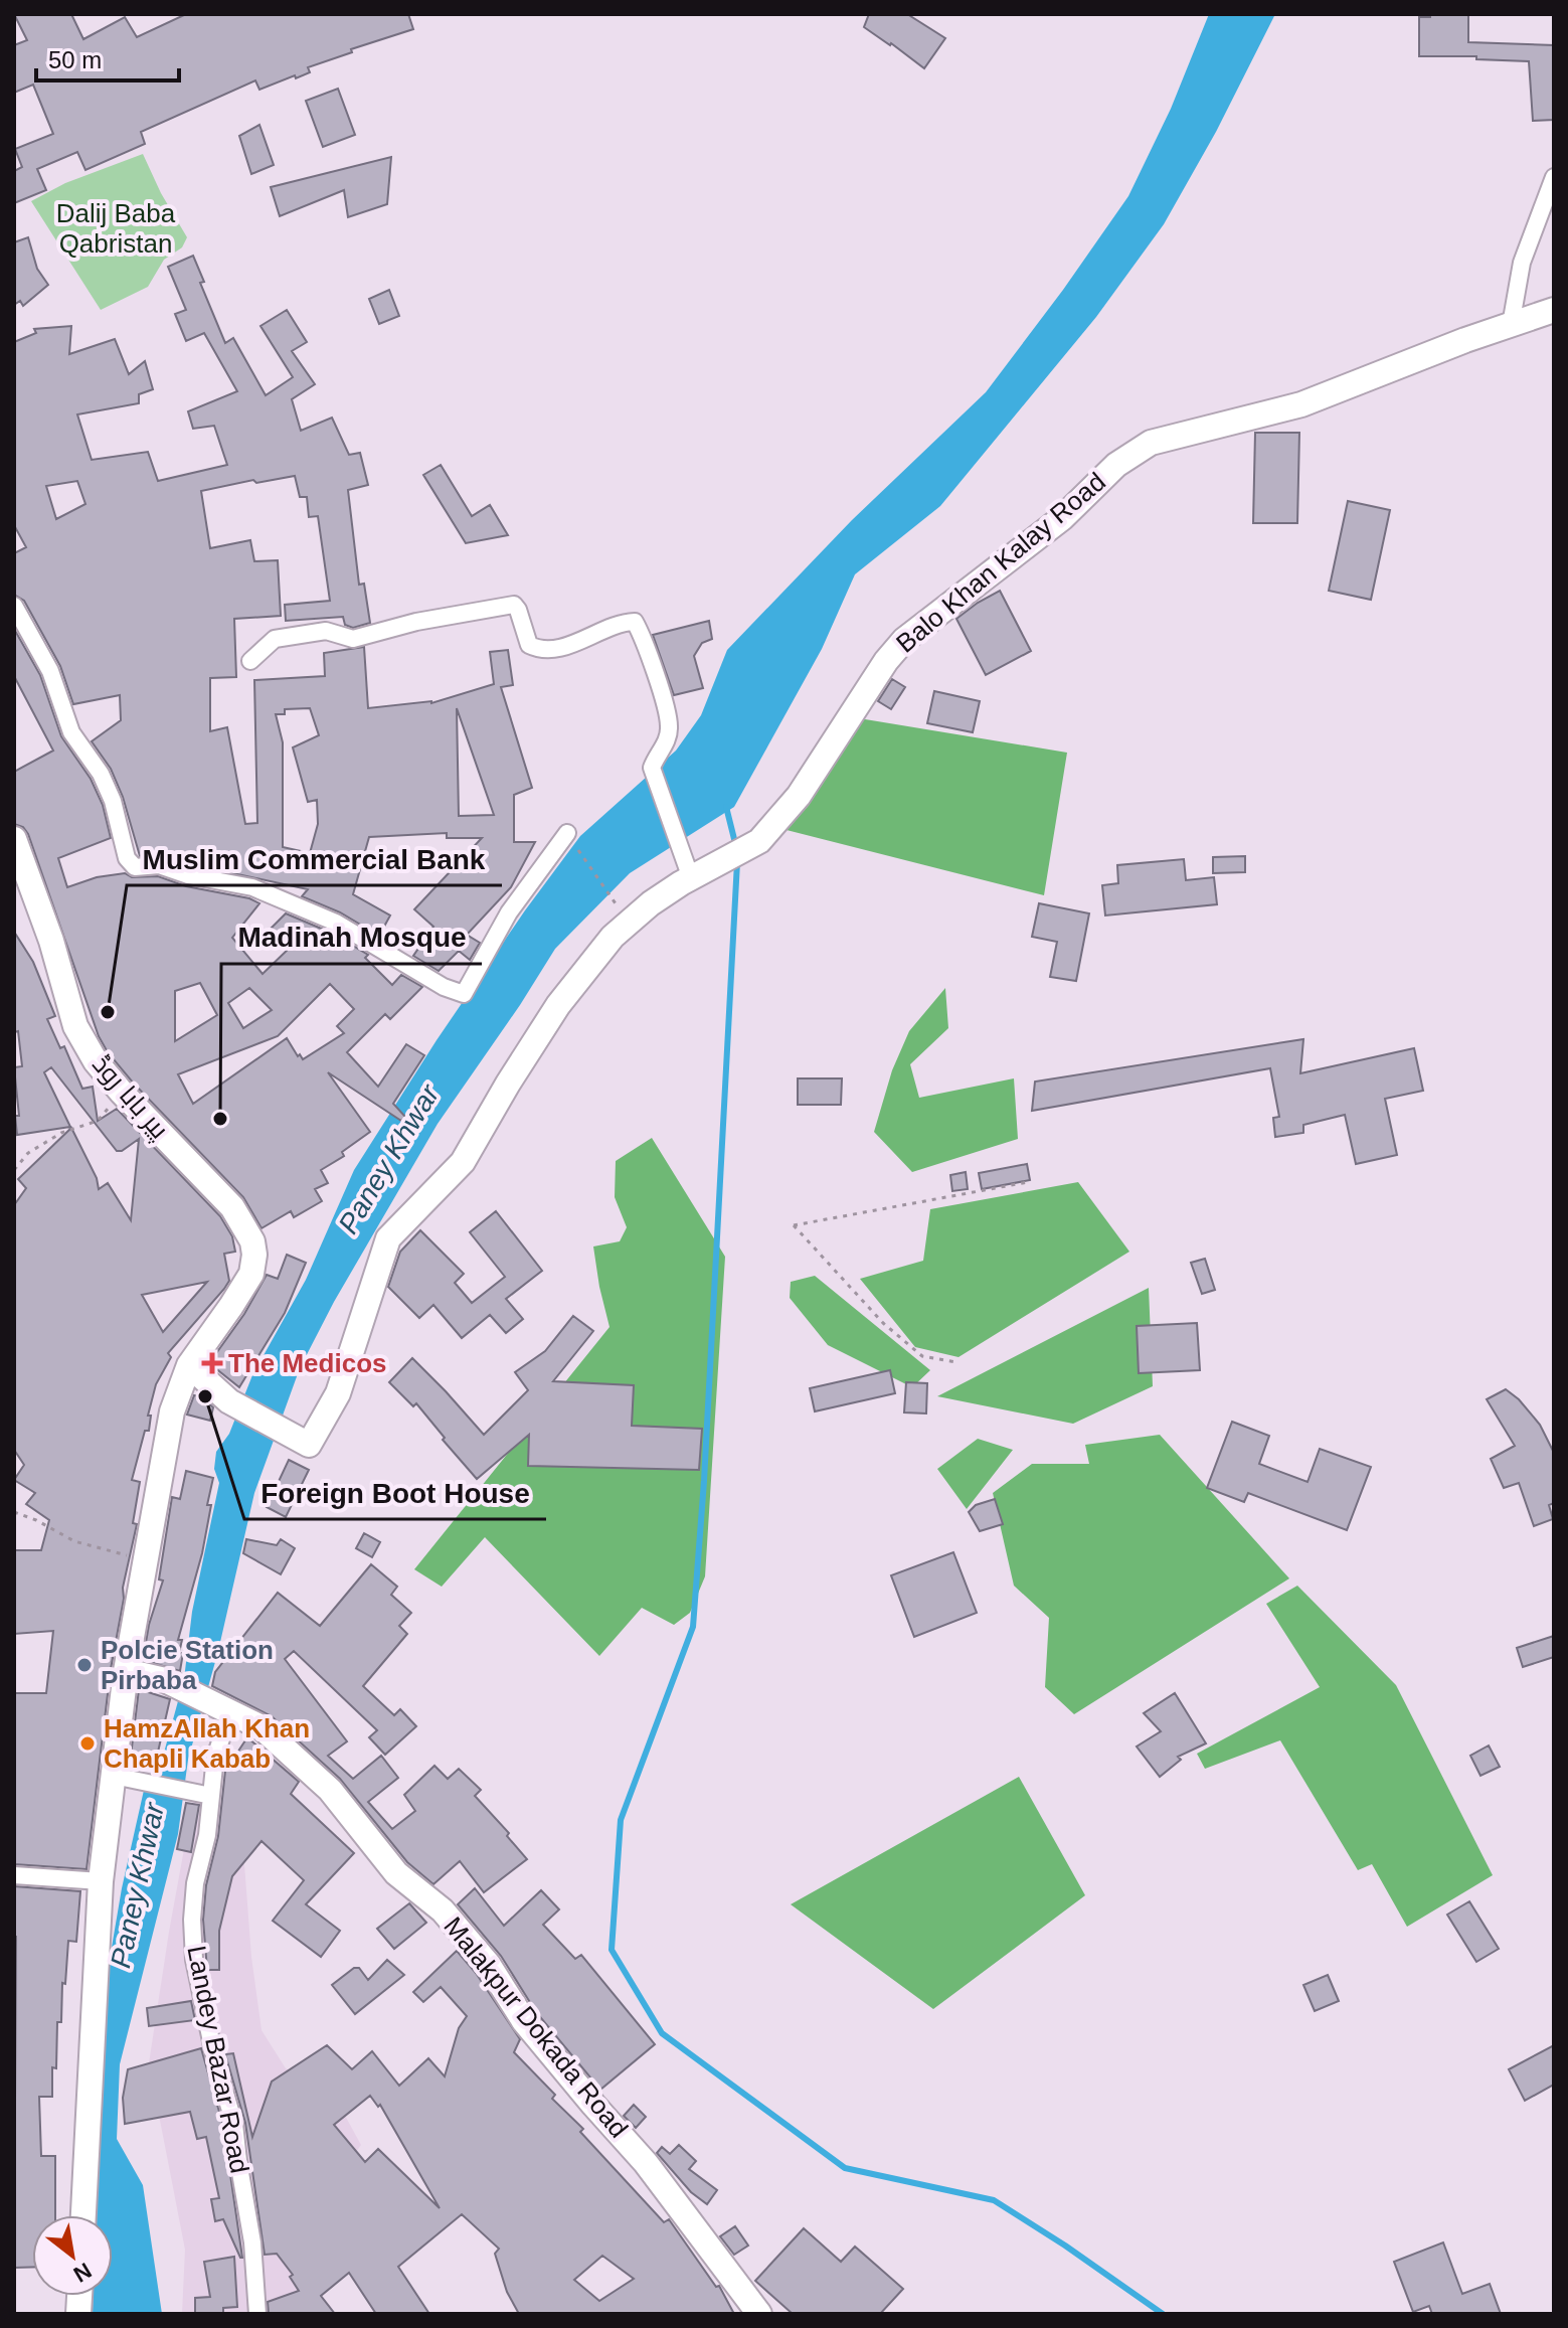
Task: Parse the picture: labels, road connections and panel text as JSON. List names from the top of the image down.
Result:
{
  "streets": {
    "street": [
      "Balo Khan Kalay Road",
      "پیر بابا روڈ",
      "Malakpur Dokada Road",
      "Landey Bazar Road"
    ]
  },
  "crossings": [
    ["Balo Khan Kalay Road", "پیر بابا روڈ"],
    ["Malakpur Dokada Road", "Landey Bazar Road"]
  ],
  "water": ["Paney Khwar"],
  "parks": ["Dalij Baba Qabristan"],
  "places": {
    "other": [
      "Muslim Commercial Bank",
      "Madinah Mosque",
      "Foreign Boot House",
      "Polcie Station Pirbaba",
      "HamzAllah Khan Chapli Kabab"
    ],
    "health": ["The Medicos"]
  },
  "scale_bar": "50 m",
  "north": "bottom right"
}
